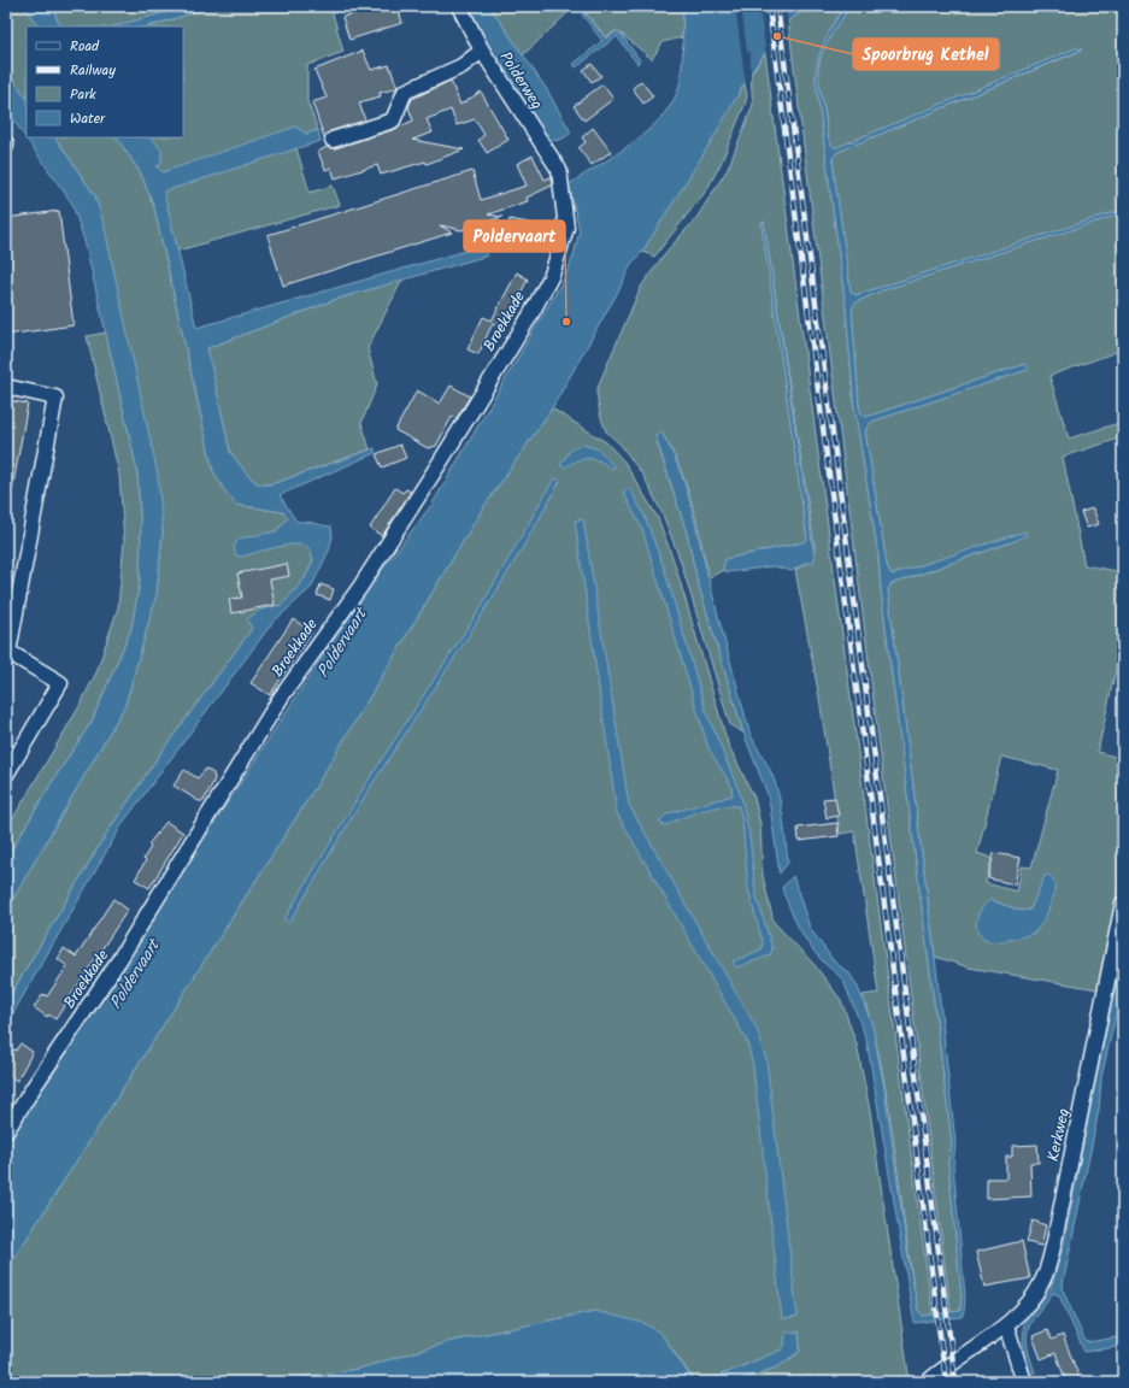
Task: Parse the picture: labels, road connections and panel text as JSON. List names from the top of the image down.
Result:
{
  "streets": {
    "street": ["Polderweg", "Broekkade", "Kerkweg"]
  },
  "crossings": [
    ["Polderweg", "Broekkade"]
  ],
  "water": ["Poldervaart"],
  "places": ["Spoorbrug Kethel", "Poldervaart"],
  "legend": [
    "Road",
    "Railway",
    "Park",
    "Water"
  ]
}
